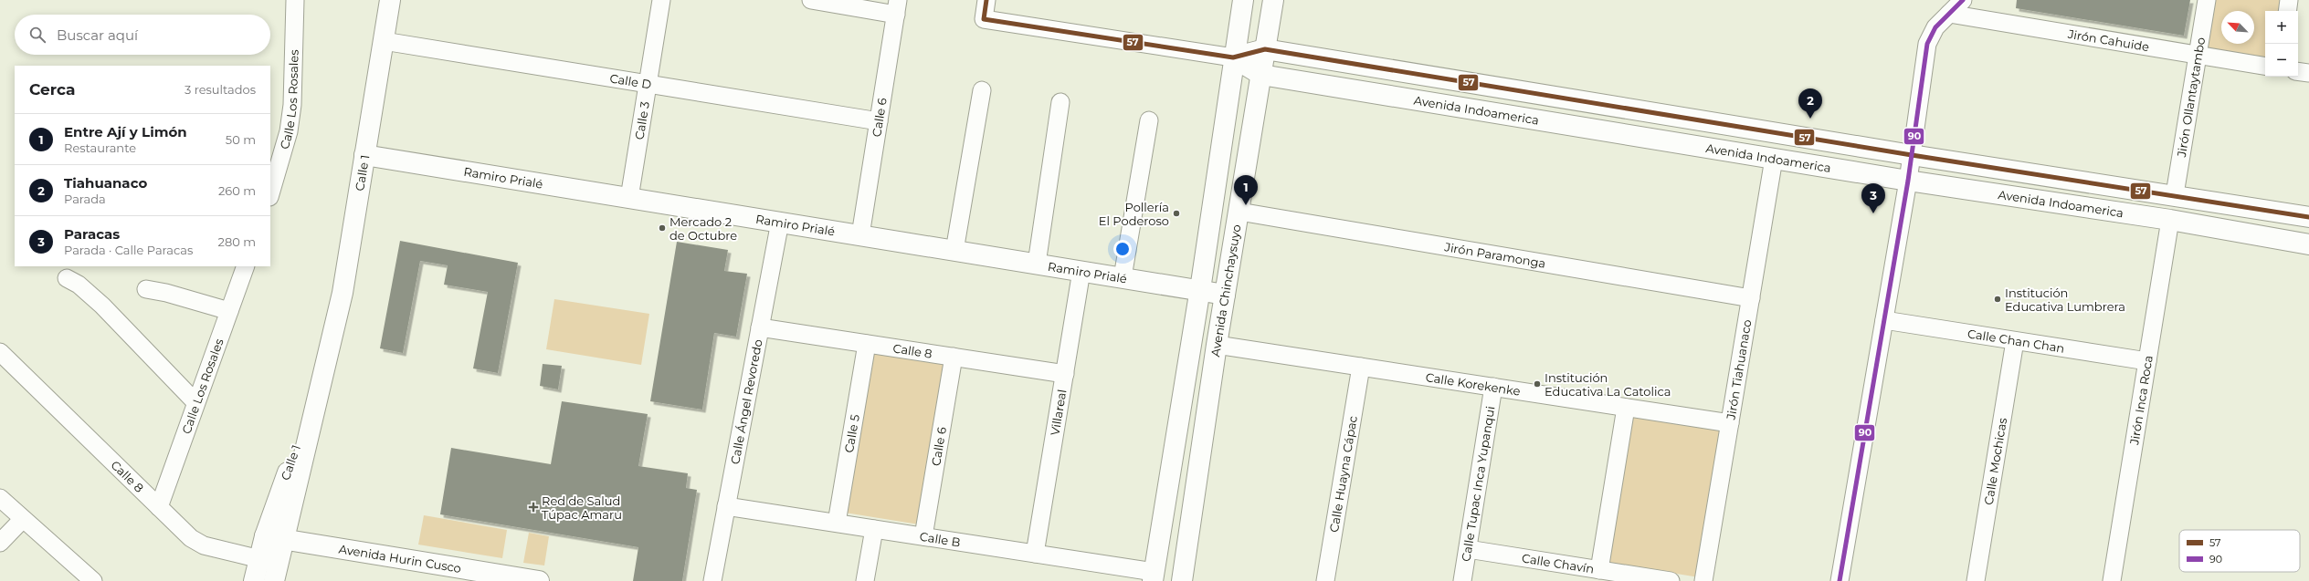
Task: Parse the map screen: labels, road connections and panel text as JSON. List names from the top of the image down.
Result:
{
  "streets": {
    "street": [
      "Jirón Cahuide",
      "Calle D",
      "Jirón Ollantaytambo",
      "Calle Los Rosales",
      "Avenida Indoamerica",
      "Calle 6",
      "Calle 3",
      "Calle 1",
      "Ramiro Prialé",
      "Jirón Paramonga",
      "Avenida Chinchaysuyo",
      "Calle Chan Chan",
      "Calle 8",
      "Jirón Tiahuanaco",
      "Calle Korekenke",
      "Jirón Inca Roca",
      "Calle Ángel Revoredo",
      "Villareal",
      "Calle 5",
      "Calle Mochicas",
      "Calle Huayna Cápac",
      "Calle Tupac Inca Yupanqui",
      "Calle B",
      "Avenida Hurin Cusco",
      "Calle Chavín"
    ]
  },
  "crossings": [
    ["Jirón Cahuide", "Jirón Ollantaytambo"],
    ["Calle D", "Calle 6"],
    ["Calle D", "Calle 3"],
    ["Calle D", "Calle 1"],
    ["Jirón Ollantaytambo", "Avenida Indoamerica"],
    ["Calle Los Rosales", "Calle 8"],
    ["Avenida Indoamerica", "Avenida Chinchaysuyo"],
    ["Avenida Indoamerica", "Jirón Tiahuanaco"],
    ["Avenida Indoamerica", "Jirón Inca Roca"],
    ["Calle 6", "Ramiro Prialé"],
    ["Calle 6", "Calle 8"],
    ["Calle 6", "Calle B"],
    ["Calle 3", "Ramiro Prialé"],
    ["Calle 1", "Ramiro Prialé"],
    ["Calle 1", "Calle 8"],
    ["Calle 1", "Avenida Hurin Cusco"],
    ["Ramiro Prialé", "Avenida Chinchaysuyo"],
    ["Ramiro Prialé", "Calle Ángel Revoredo"],
    ["Ramiro Prialé", "Villareal"],
    ["Jirón Paramonga", "Avenida Chinchaysuyo"],
    ["Jirón Paramonga", "Jirón Tiahuanaco"],
    ["Avenida Chinchaysuyo", "Calle Korekenke"],
    ["Calle Chan Chan", "Jirón Inca Roca"],
    ["Calle Chan Chan", "Calle Mochicas"],
    ["Calle 8", "Calle Ángel Revoredo"],
    ["Calle 8", "Villareal"],
    ["Calle 8", "Calle 5"],
    ["Jirón Tiahuanaco", "Calle Korekenke"],
    ["Calle Korekenke", "Calle Huayna Cápac"],
    ["Calle Korekenke", "Calle Tupac Inca Yupanqui"],
    ["Calle Ángel Revoredo", "Calle B"],
    ["Villareal", "Calle B"],
    ["Calle 5", "Calle B"],
    ["Calle Tupac Inca Yupanqui", "Calle Chavín"]
  ],
  "places": {
    "other": [
      "Pollería El Poderoso",
      "Mercado 2 de Octubre",
      "Institución Educativa Lumbrera",
      "Institución Educativa La Catolica"
    ],
    "health": ["Red de Salud Túpac Amaru"]
  },
  "lines": ["transit line 57", "transit line 90"],
  "legend": ["57", "90"],
  "north": "top left",
  "page": {
    "map_buttons": ["+", "−"],
    "search": "Buscar aquí",
    "heading": ["Cerca", "3 resultados"],
    "pins": ["2", "1", "3"],
    "list": [
      {
        "mark": "1",
        "name": "Entre Ají y Limón",
        "note": "Restaurante",
        "value": "50 m"
      },
      {
        "mark": "2",
        "name": "Tiahuanaco",
        "note": "Parada",
        "value": "260 m"
      },
      {
        "mark": "3",
        "name": "Paracas",
        "note": "Parada · Calle Paracas",
        "value": "280 m"
      }
    ]
  }
}
